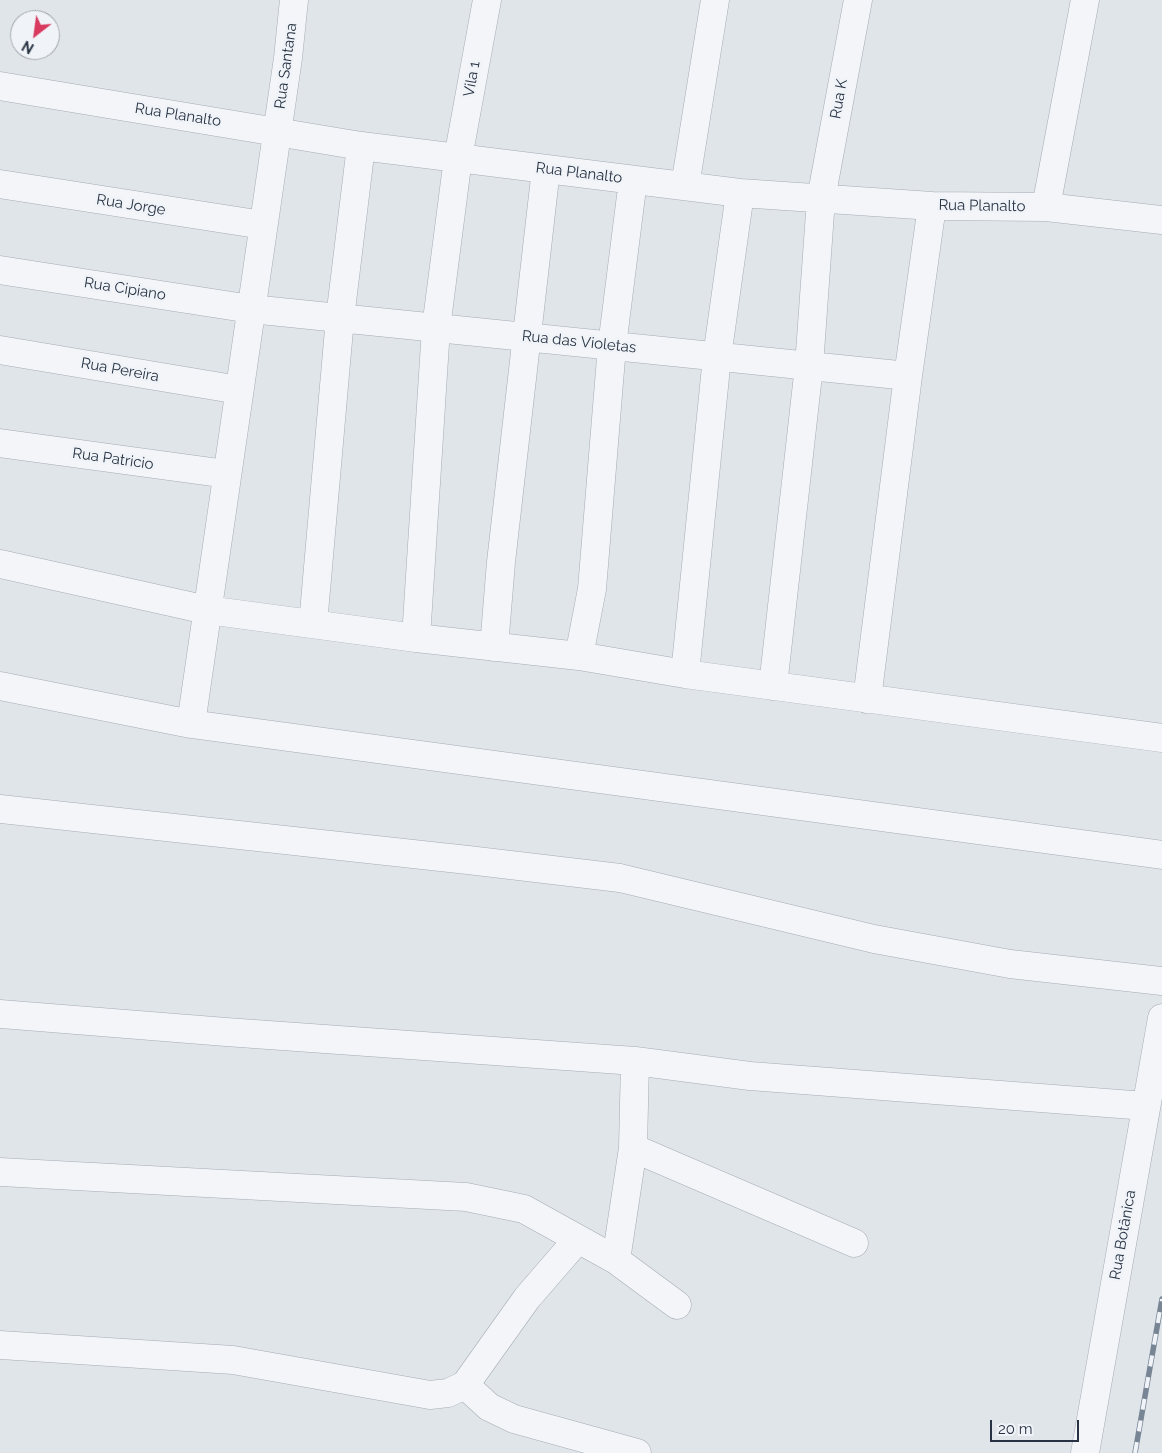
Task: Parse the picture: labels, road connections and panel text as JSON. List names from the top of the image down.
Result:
{
  "streets": {
    "street": [
      "Rua Santana",
      "Vila 1",
      "Rua K",
      "Rua Planalto",
      "Rua Jorge",
      "Rua Cipiano",
      "Rua das Violetas",
      "Rua Pereira",
      "Rua Patricio",
      "Rua Botânica"
    ]
  },
  "crossings": [
    ["Rua Santana", "Rua Planalto"],
    ["Rua Santana", "Rua Jorge"],
    ["Rua Santana", "Rua Cipiano"],
    ["Rua Santana", "Rua das Violetas"],
    ["Rua Santana", "Rua Pereira"],
    ["Rua Santana", "Rua Patricio"],
    ["Vila 1", "Rua Planalto"],
    ["Vila 1", "Rua das Violetas"],
    ["Rua K", "Rua Planalto"],
    ["Rua K", "Rua das Violetas"],
    ["Rua Cipiano", "Rua das Violetas"]
  ],
  "scale_bar": "20 m",
  "north": "bottom left"
}
